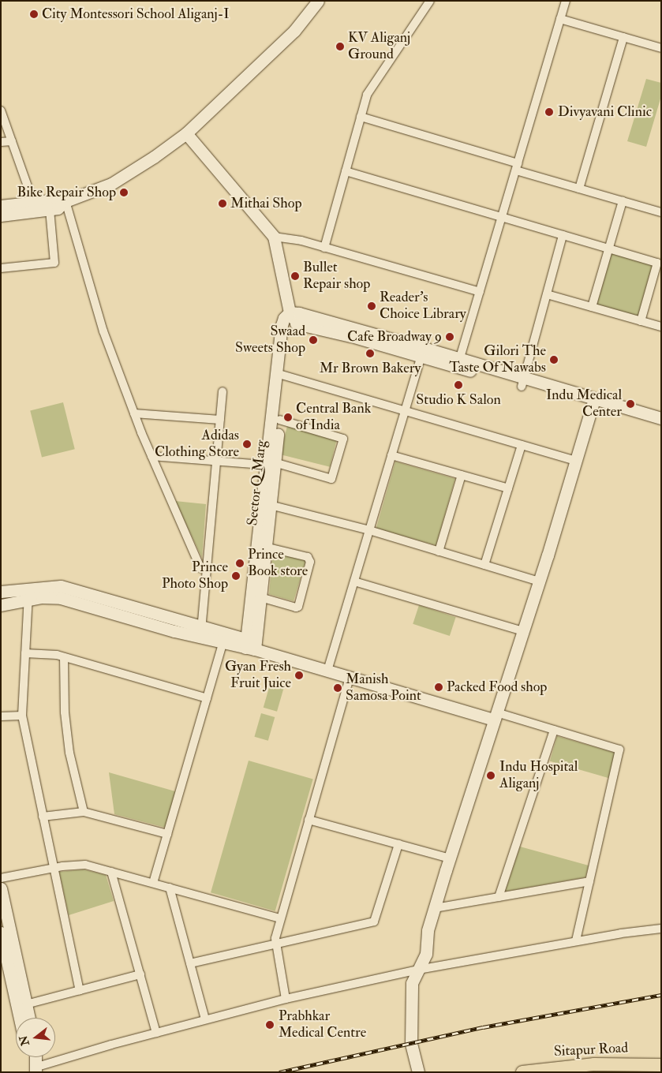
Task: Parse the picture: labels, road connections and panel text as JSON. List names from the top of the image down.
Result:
{
  "streets": {
    "main road": ["Sitapur Road"],
    "street": ["Sector Q Marg"]
  },
  "places": [
    "City Montessori School Aliganj-I",
    "KV Aliganj Ground",
    "Divyavani Clinic",
    "Bike Repair Shop",
    "Mithai Shop",
    "Bullet Repair shop",
    "Reader's Choice Library",
    "Cafe Broadway 9",
    "Swaad Sweets Shop",
    "Mr Brown Bakery",
    "Gilori The Taste Of Nawabs",
    "Studio K Salon",
    "Indu Medical Center",
    "Central Bank of India",
    "Adidas Clothing Store",
    "Prince Book store",
    "Prince Photo Shop",
    "Gyan Fresh Fruit Juice",
    "Packed Food shop",
    "Manish Samosa Point",
    "Indu Hospital Aliganj",
    "Prabhkar Medical Centre"
  ],
  "north": "left"
}
